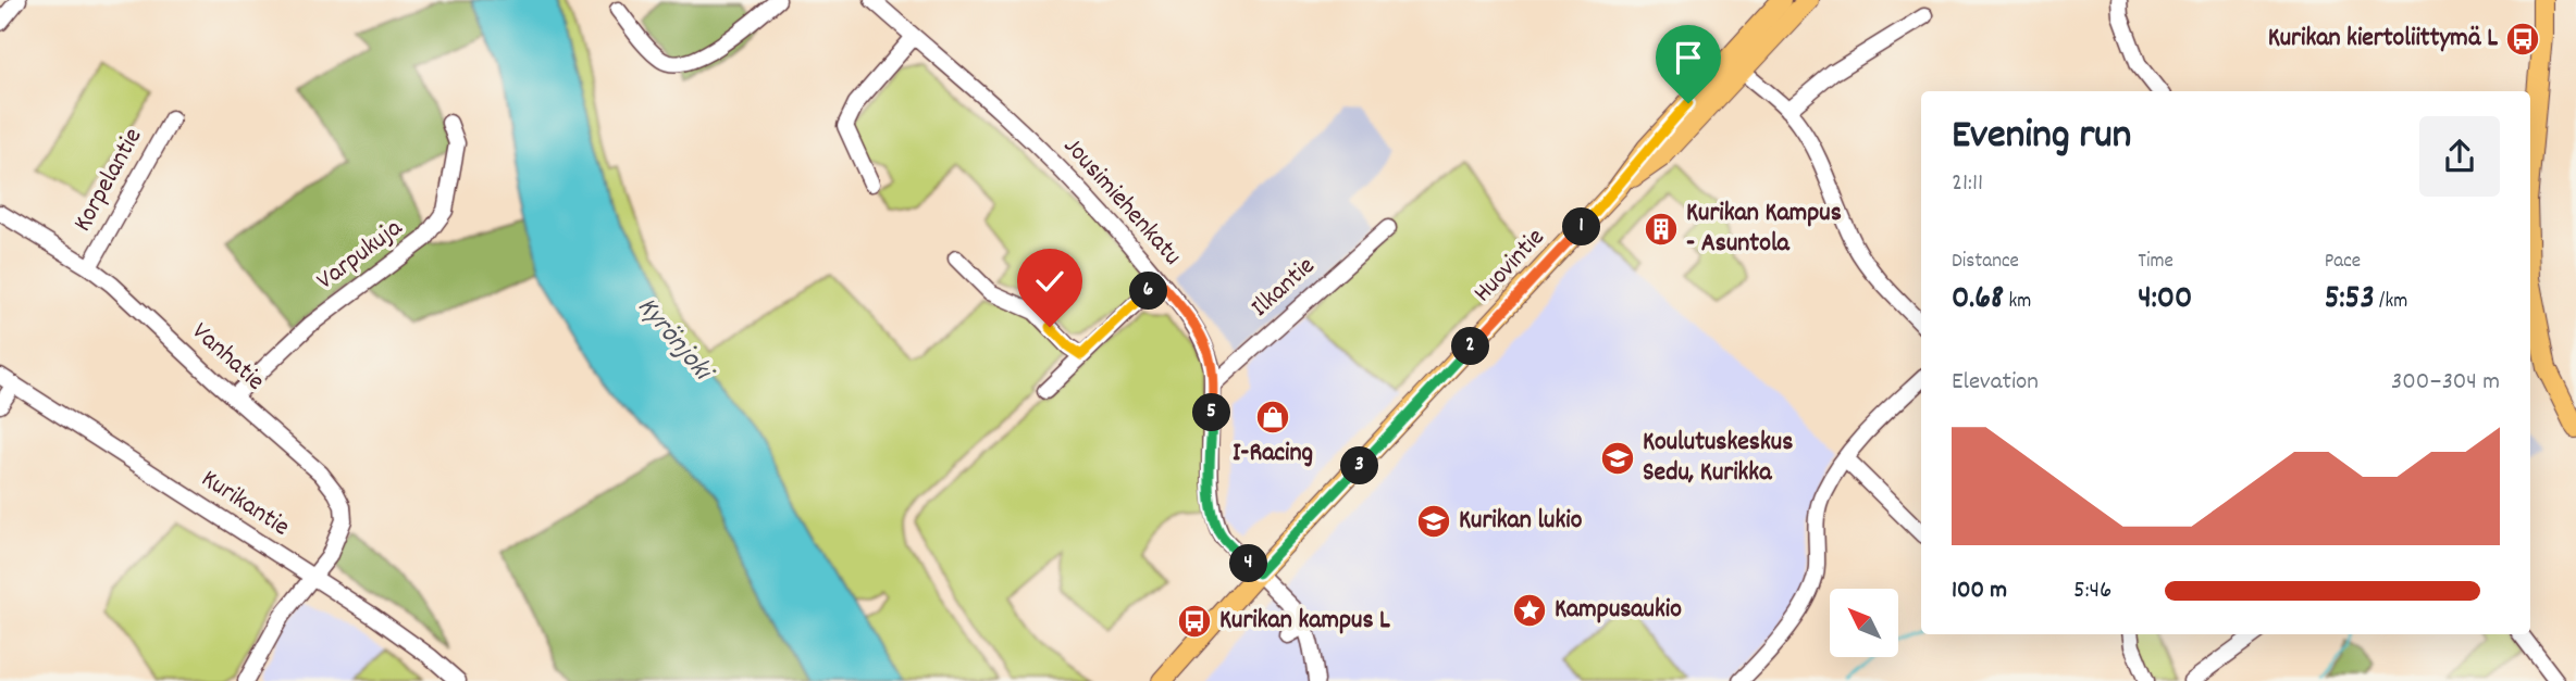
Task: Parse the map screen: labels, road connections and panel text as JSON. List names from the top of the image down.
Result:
{
  "streets": {
    "main road": ["Huovintie"],
    "street": [
      "Korpelantie",
      "Jousimiehenkatu",
      "Varpukuja",
      "Ilkantie",
      "Vanhatie",
      "Kurikantie"
    ]
  },
  "crossings": [
    ["Korpelantie", "Vanhatie"],
    ["Jousimiehenkatu", "Huovintie"],
    ["Jousimiehenkatu", "Ilkantie"],
    ["Varpukuja", "Vanhatie"],
    ["Vanhatie", "Kurikantie"]
  ],
  "water": ["Kyrönjoki"],
  "places": {
    "bus stop": ["Kurikan kiertoliittymä L", "Kurikan kampus L"],
    "building": ["Kurikan Kampus - Asuntola"],
    "shop": ["I-Racing"],
    "school or university": ["Koulutuskeskus Sedu, Kurikka", "Kurikan lukio"],
    "place": ["Kampusaukio"]
  },
  "north": "top left",
  "page": {
    "heading": ["Evening run", "21:11"],
    "pins": [
      "1",
      "6",
      "2",
      "5",
      "3",
      "4"
    ],
    "stats": [
      ["Distance", "0.68 km"],
      ["Time", "4:00"],
      ["Pace", "5:53 /km"]
    ],
    "chart": ["Elevation", "300–304 m"],
    "list": [
      {
        "name": "100 m",
        "note": "5:46"
      }
    ]
  }
}
